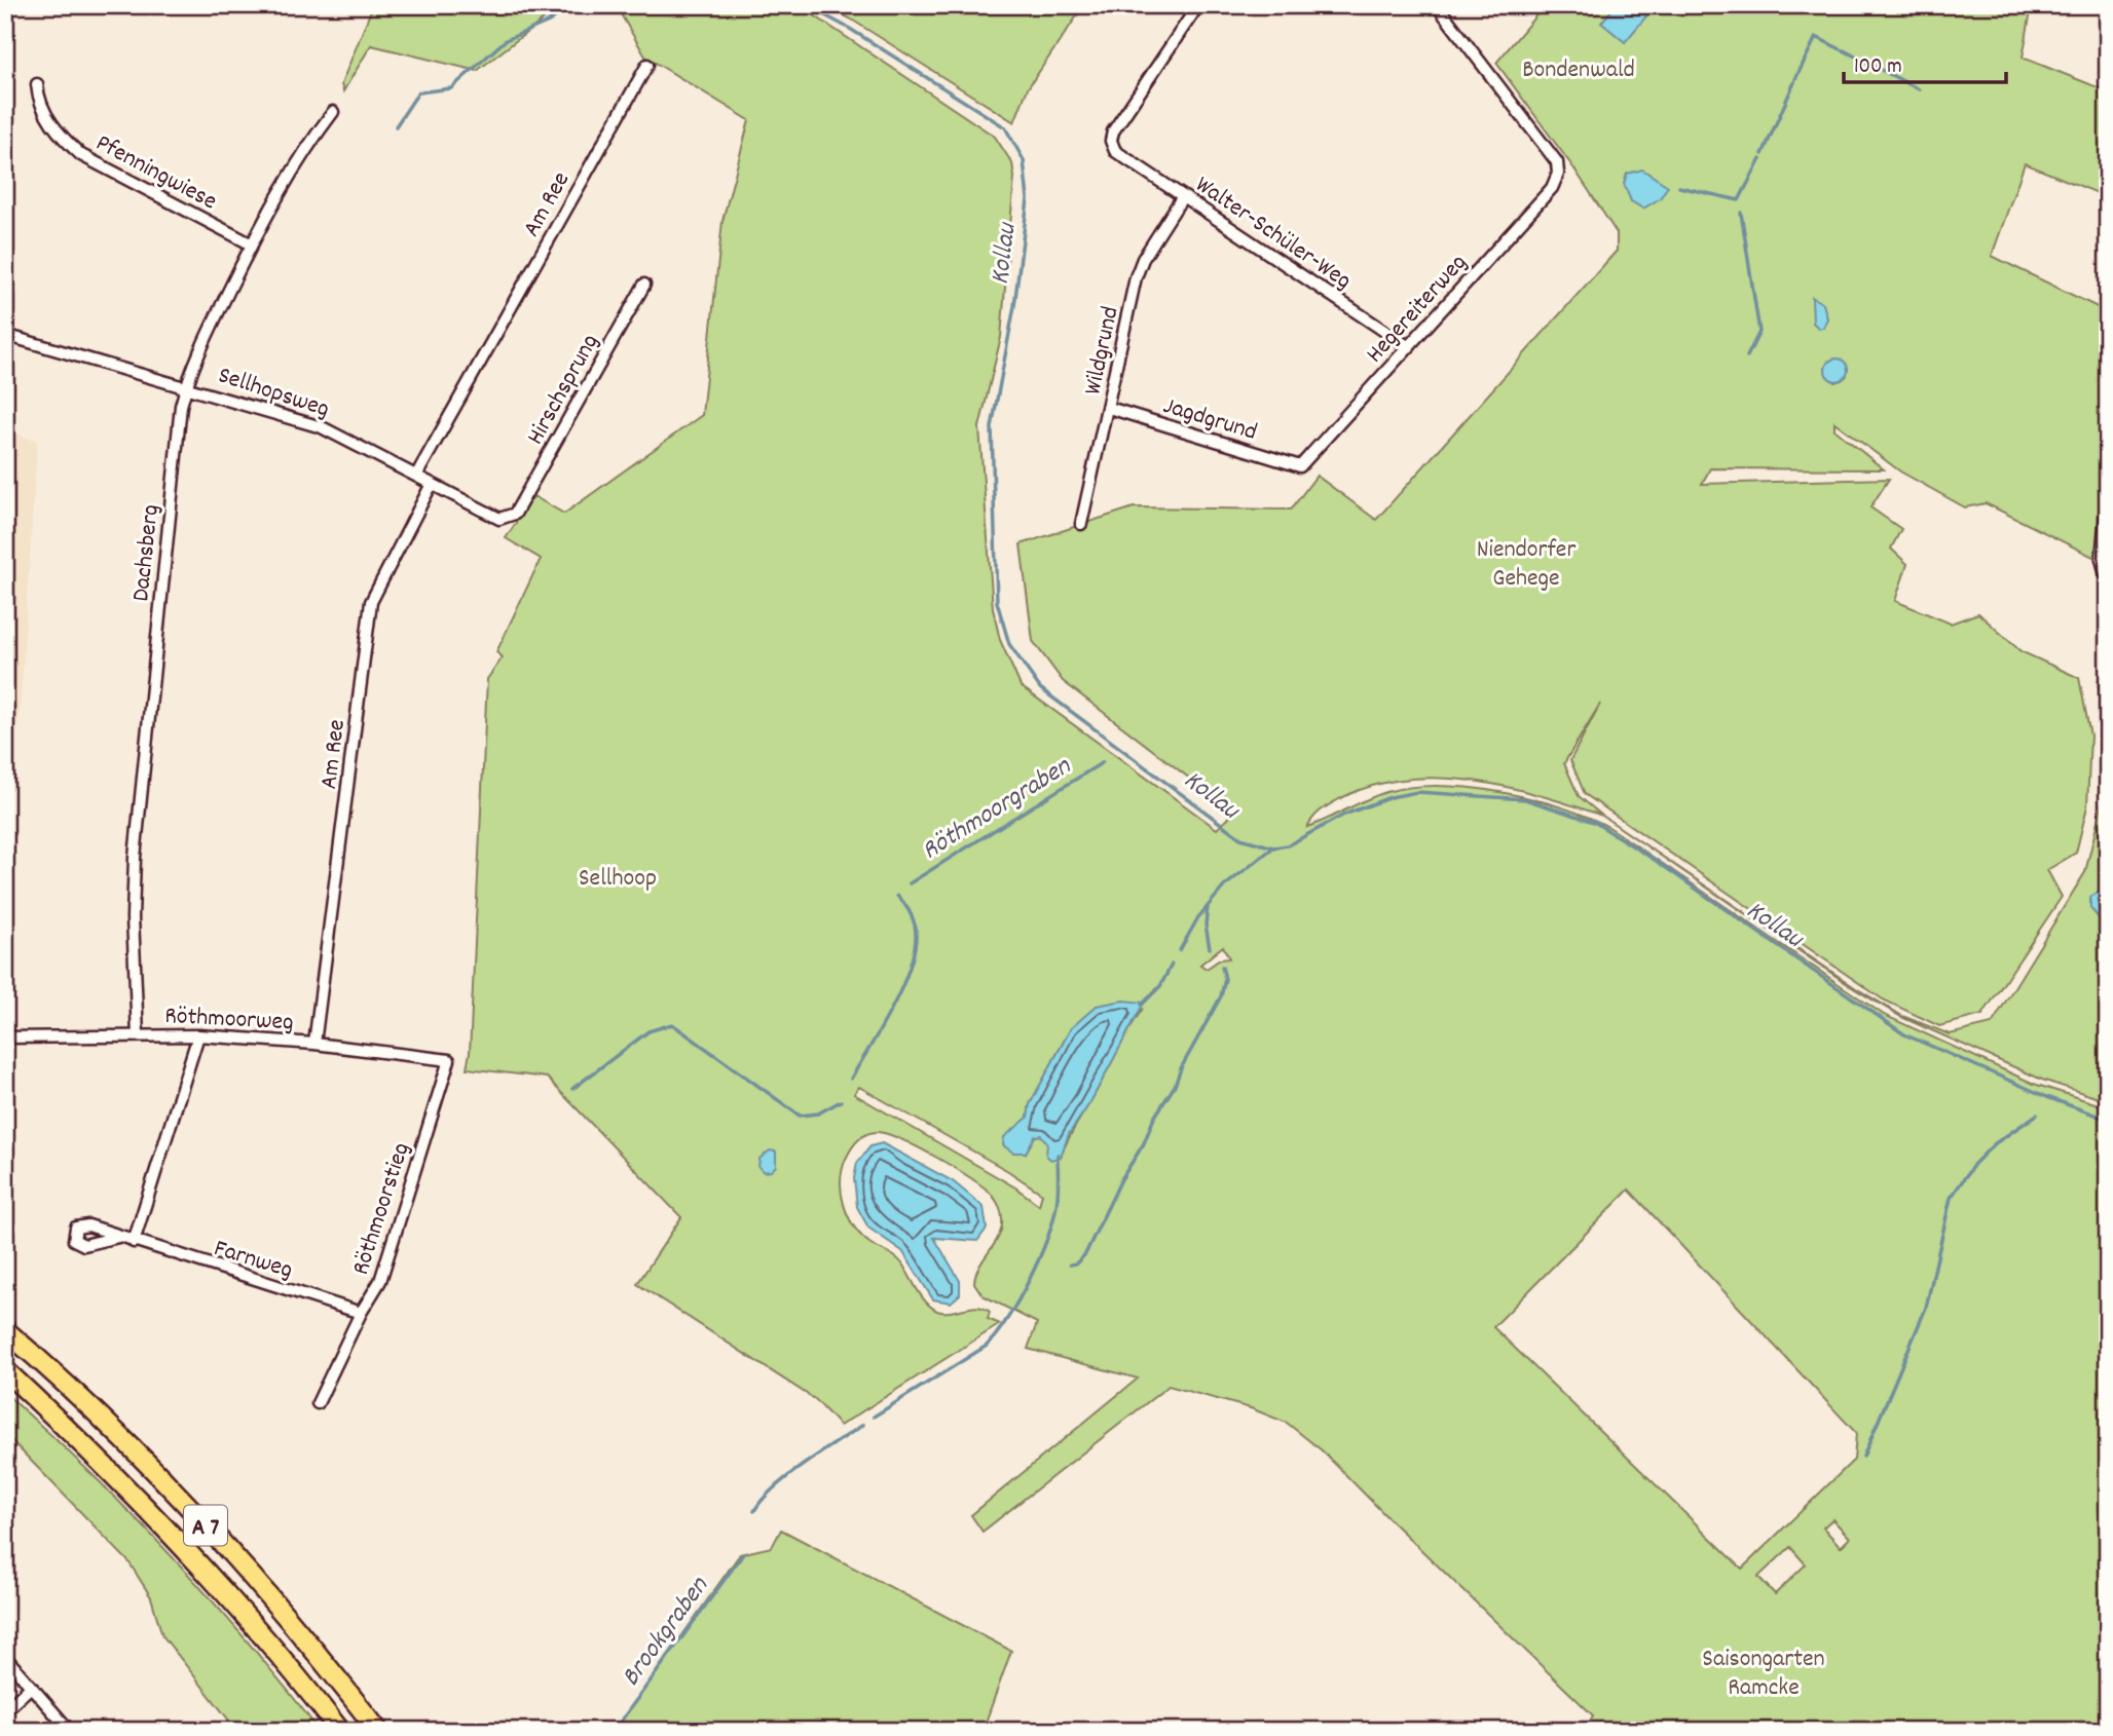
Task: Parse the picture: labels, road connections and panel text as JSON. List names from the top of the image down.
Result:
{
  "streets": {
    "highway": ["A 7"],
    "street": [
      "Pfenningwiese",
      "Am Ree",
      "Walter-Schüler-Weg",
      "Hegereiterweg",
      "Wildgrund",
      "Hirschsprung",
      "Sellhopsweg",
      "Jagdgrund",
      "Dachsberg",
      "Röthmoorweg",
      "Röthmoorstieg",
      "Farnweg"
    ]
  },
  "crossings": [
    ["Pfenningwiese", "Dachsberg"],
    ["Am Ree", "Sellhopsweg"],
    ["Am Ree", "Röthmoorweg"],
    ["Walter-Schüler-Weg", "Hegereiterweg"],
    ["Walter-Schüler-Weg", "Wildgrund"],
    ["Hegereiterweg", "Jagdgrund"],
    ["Wildgrund", "Jagdgrund"],
    ["Hirschsprung", "Sellhopsweg"],
    ["Sellhopsweg", "Dachsberg"],
    ["Dachsberg", "Röthmoorweg"],
    ["Röthmoorweg", "Röthmoorstieg"],
    ["Röthmoorstieg", "Farnweg"]
  ],
  "water": ["Kollau", "Röthmoorgraben", "Brookgraben"],
  "parks": [
    "Bondenwald",
    "Niendorfer Gehege",
    "Sellhoop",
    "Saisongarten Ramcke"
  ],
  "scale_bar": "100 m"
}
